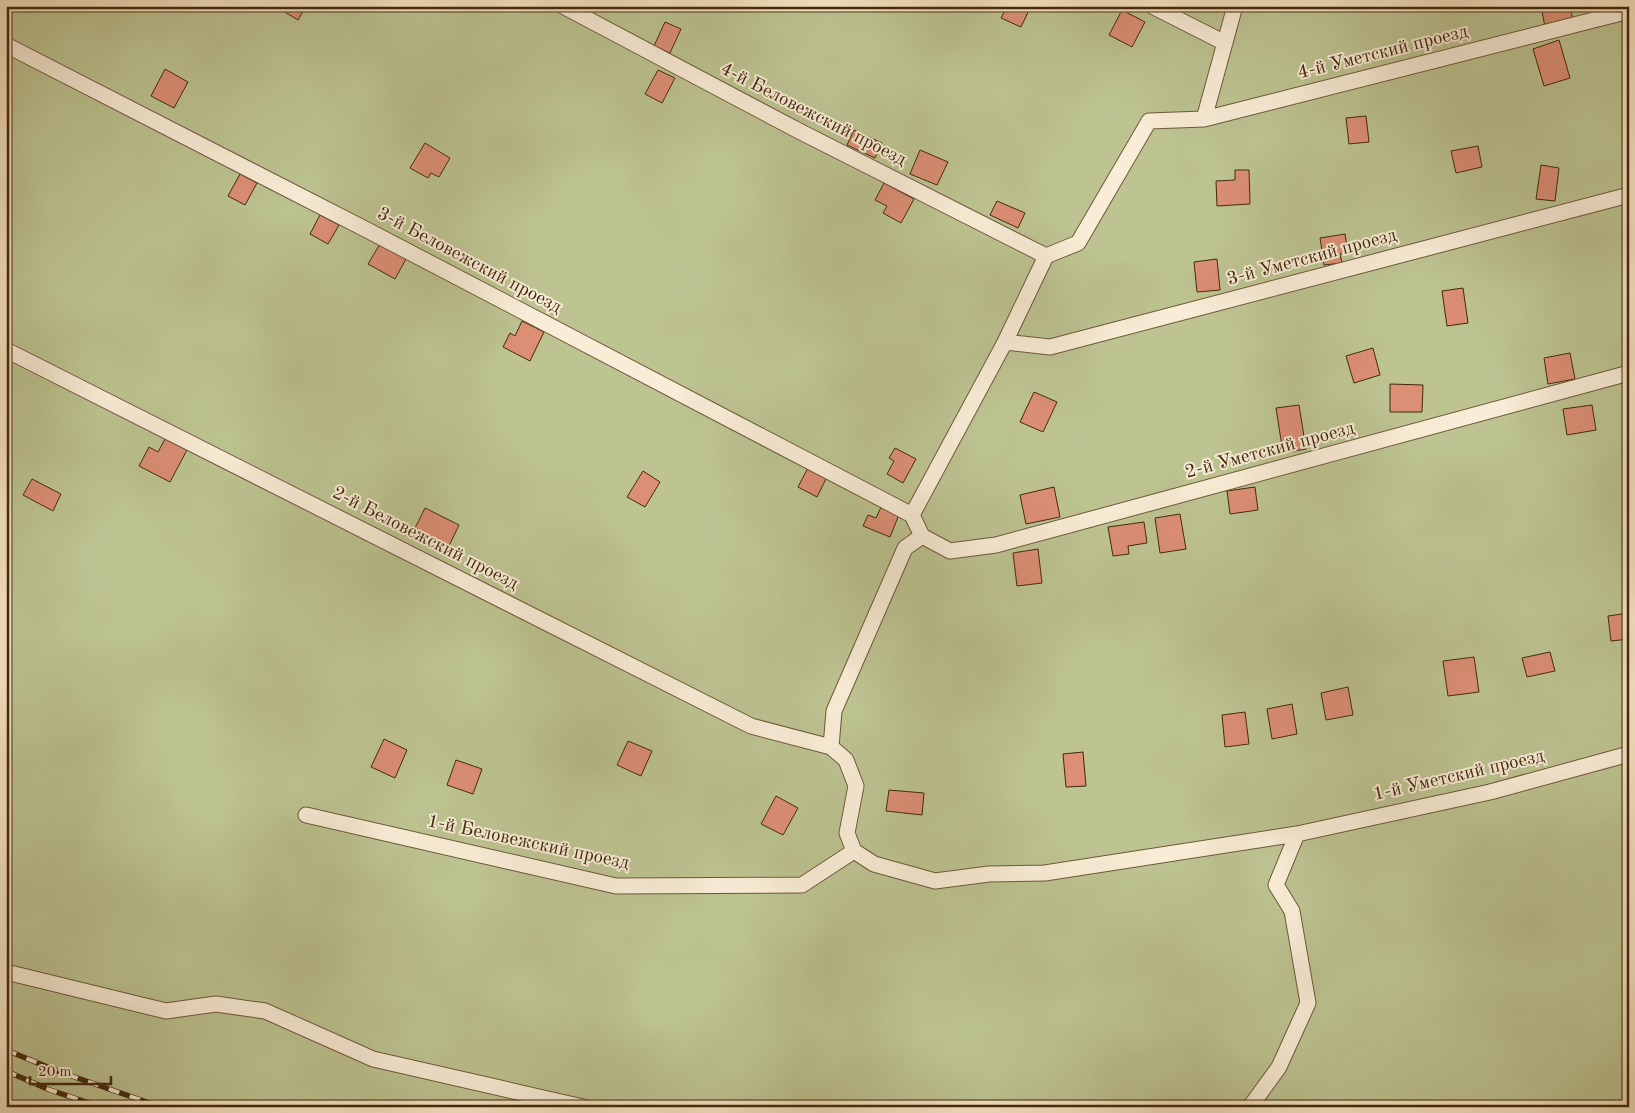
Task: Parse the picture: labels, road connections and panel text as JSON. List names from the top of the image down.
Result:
{
  "streets": {
    "lane": [
      "4-й Уметский проезд",
      "4-й Беловежский проезд",
      "3-й Уметский проезд",
      "3-й Беловежский проезд",
      "2-й Уметский проезд",
      "2-й Беловежский проезд",
      "1-й Уметский проезд",
      "1-й Беловежский проезд"
    ]
  },
  "crossings": [
    ["4-й Уметский проезд", "4-й Беловежский проезд"],
    ["1-й Уметский проезд", "1-й Беловежский проезд"]
  ],
  "scale_bar": "20 m"
}
